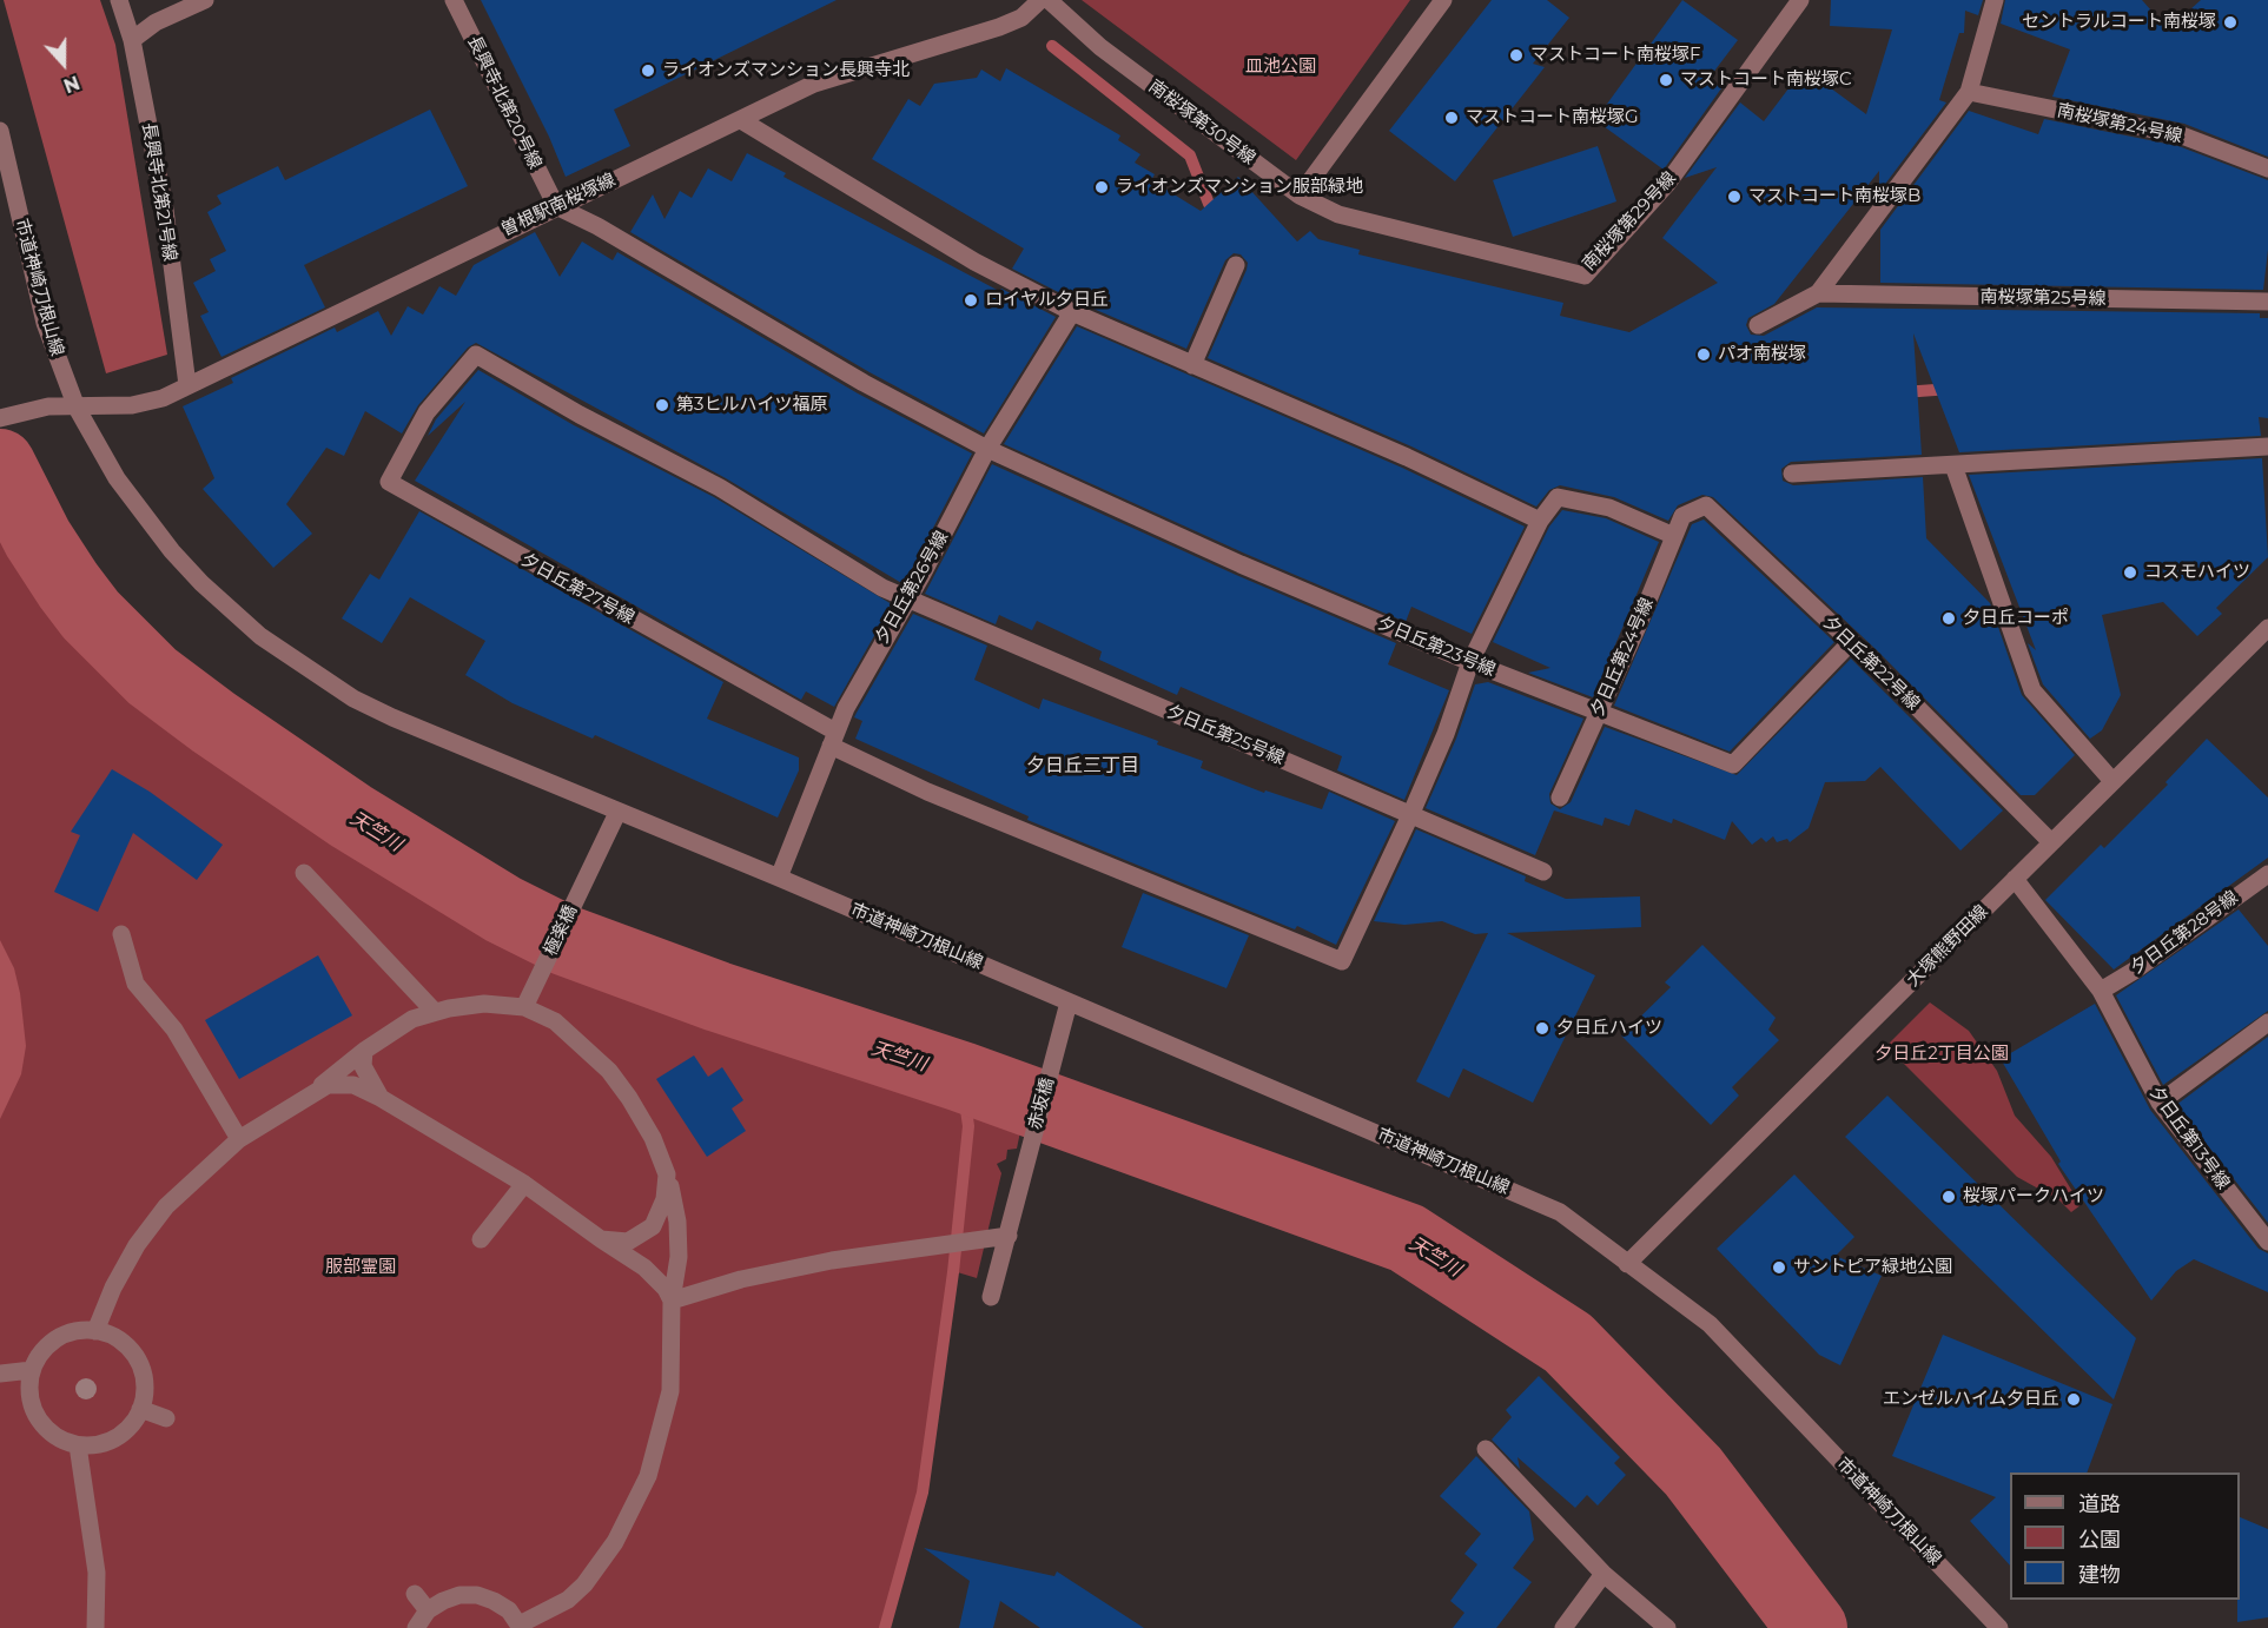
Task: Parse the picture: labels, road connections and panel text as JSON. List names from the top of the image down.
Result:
{
  "streets": {
    "street": [
      "長興寺北第20号線",
      "南桜塚第30号線",
      "南桜塚第24号線",
      "長興寺北第21号線",
      "曽根駅南桜塚線",
      "南桜塚第29号線",
      "市道神崎刀根山線",
      "南桜塚第25号線",
      "夕日丘第26号線",
      "夕日丘第27号線",
      "夕日丘第23号線",
      "夕日丘第24号線",
      "夕日丘第22号線",
      "夕日丘第25号線",
      "極楽橋",
      "夕日丘第28号線",
      "大塚熊野田線",
      "赤坂橋",
      "夕日丘第13号線"
    ]
  },
  "crossings": [
    ["長興寺北第20号線", "曽根駅南桜塚線"],
    ["長興寺北第20号線", "夕日丘第23号線"],
    ["南桜塚第30号線", "南桜塚第29号線"],
    ["長興寺北第21号線", "曽根駅南桜塚線"],
    ["曽根駅南桜塚線", "市道神崎刀根山線"],
    ["曽根駅南桜塚線", "夕日丘第23号線"],
    ["市道神崎刀根山線", "夕日丘第26号線"],
    ["市道神崎刀根山線", "極楽橋"],
    ["市道神崎刀根山線", "大塚熊野田線"],
    ["市道神崎刀根山線", "赤坂橋"],
    ["夕日丘第26号線", "夕日丘第27号線"],
    ["夕日丘第26号線", "夕日丘第23号線"],
    ["夕日丘第26号線", "夕日丘第25号線"],
    ["夕日丘第27号線", "夕日丘第25号線"],
    ["夕日丘第23号線", "夕日丘第24号線"],
    ["夕日丘第23号線", "夕日丘第22号線"],
    ["夕日丘第24号線", "夕日丘第22号線"],
    ["夕日丘第22号線", "大塚熊野田線"],
    ["夕日丘第28号線", "夕日丘第13号線"],
    ["大塚熊野田線", "夕日丘第13号線"]
  ],
  "districts": ["夕日丘三丁目"],
  "water": ["天竺川"],
  "parks": ["皿池公園", "夕日丘2丁目公園", "服部霊園"],
  "places": [
    "セントラルコート南桜塚",
    "マストコート南桜塚F",
    "ライオンズマンション長興寺北",
    "マストコート南桜塚C",
    "マストコート南桜塚G",
    "ライオンズマンション服部緑地",
    "マストコート南桜塚B",
    "ロイヤル夕日丘",
    "パオ南桜塚",
    "第3ヒルハイツ福原",
    "コスモハイツ",
    "夕日丘コーポ",
    "夕日丘ハイツ",
    "桜塚パークハイツ",
    "サントピア緑地公園",
    "エンゼルハイム夕日丘"
  ],
  "legend": ["道路", "公園", "建物"],
  "north": "bottom"
}
